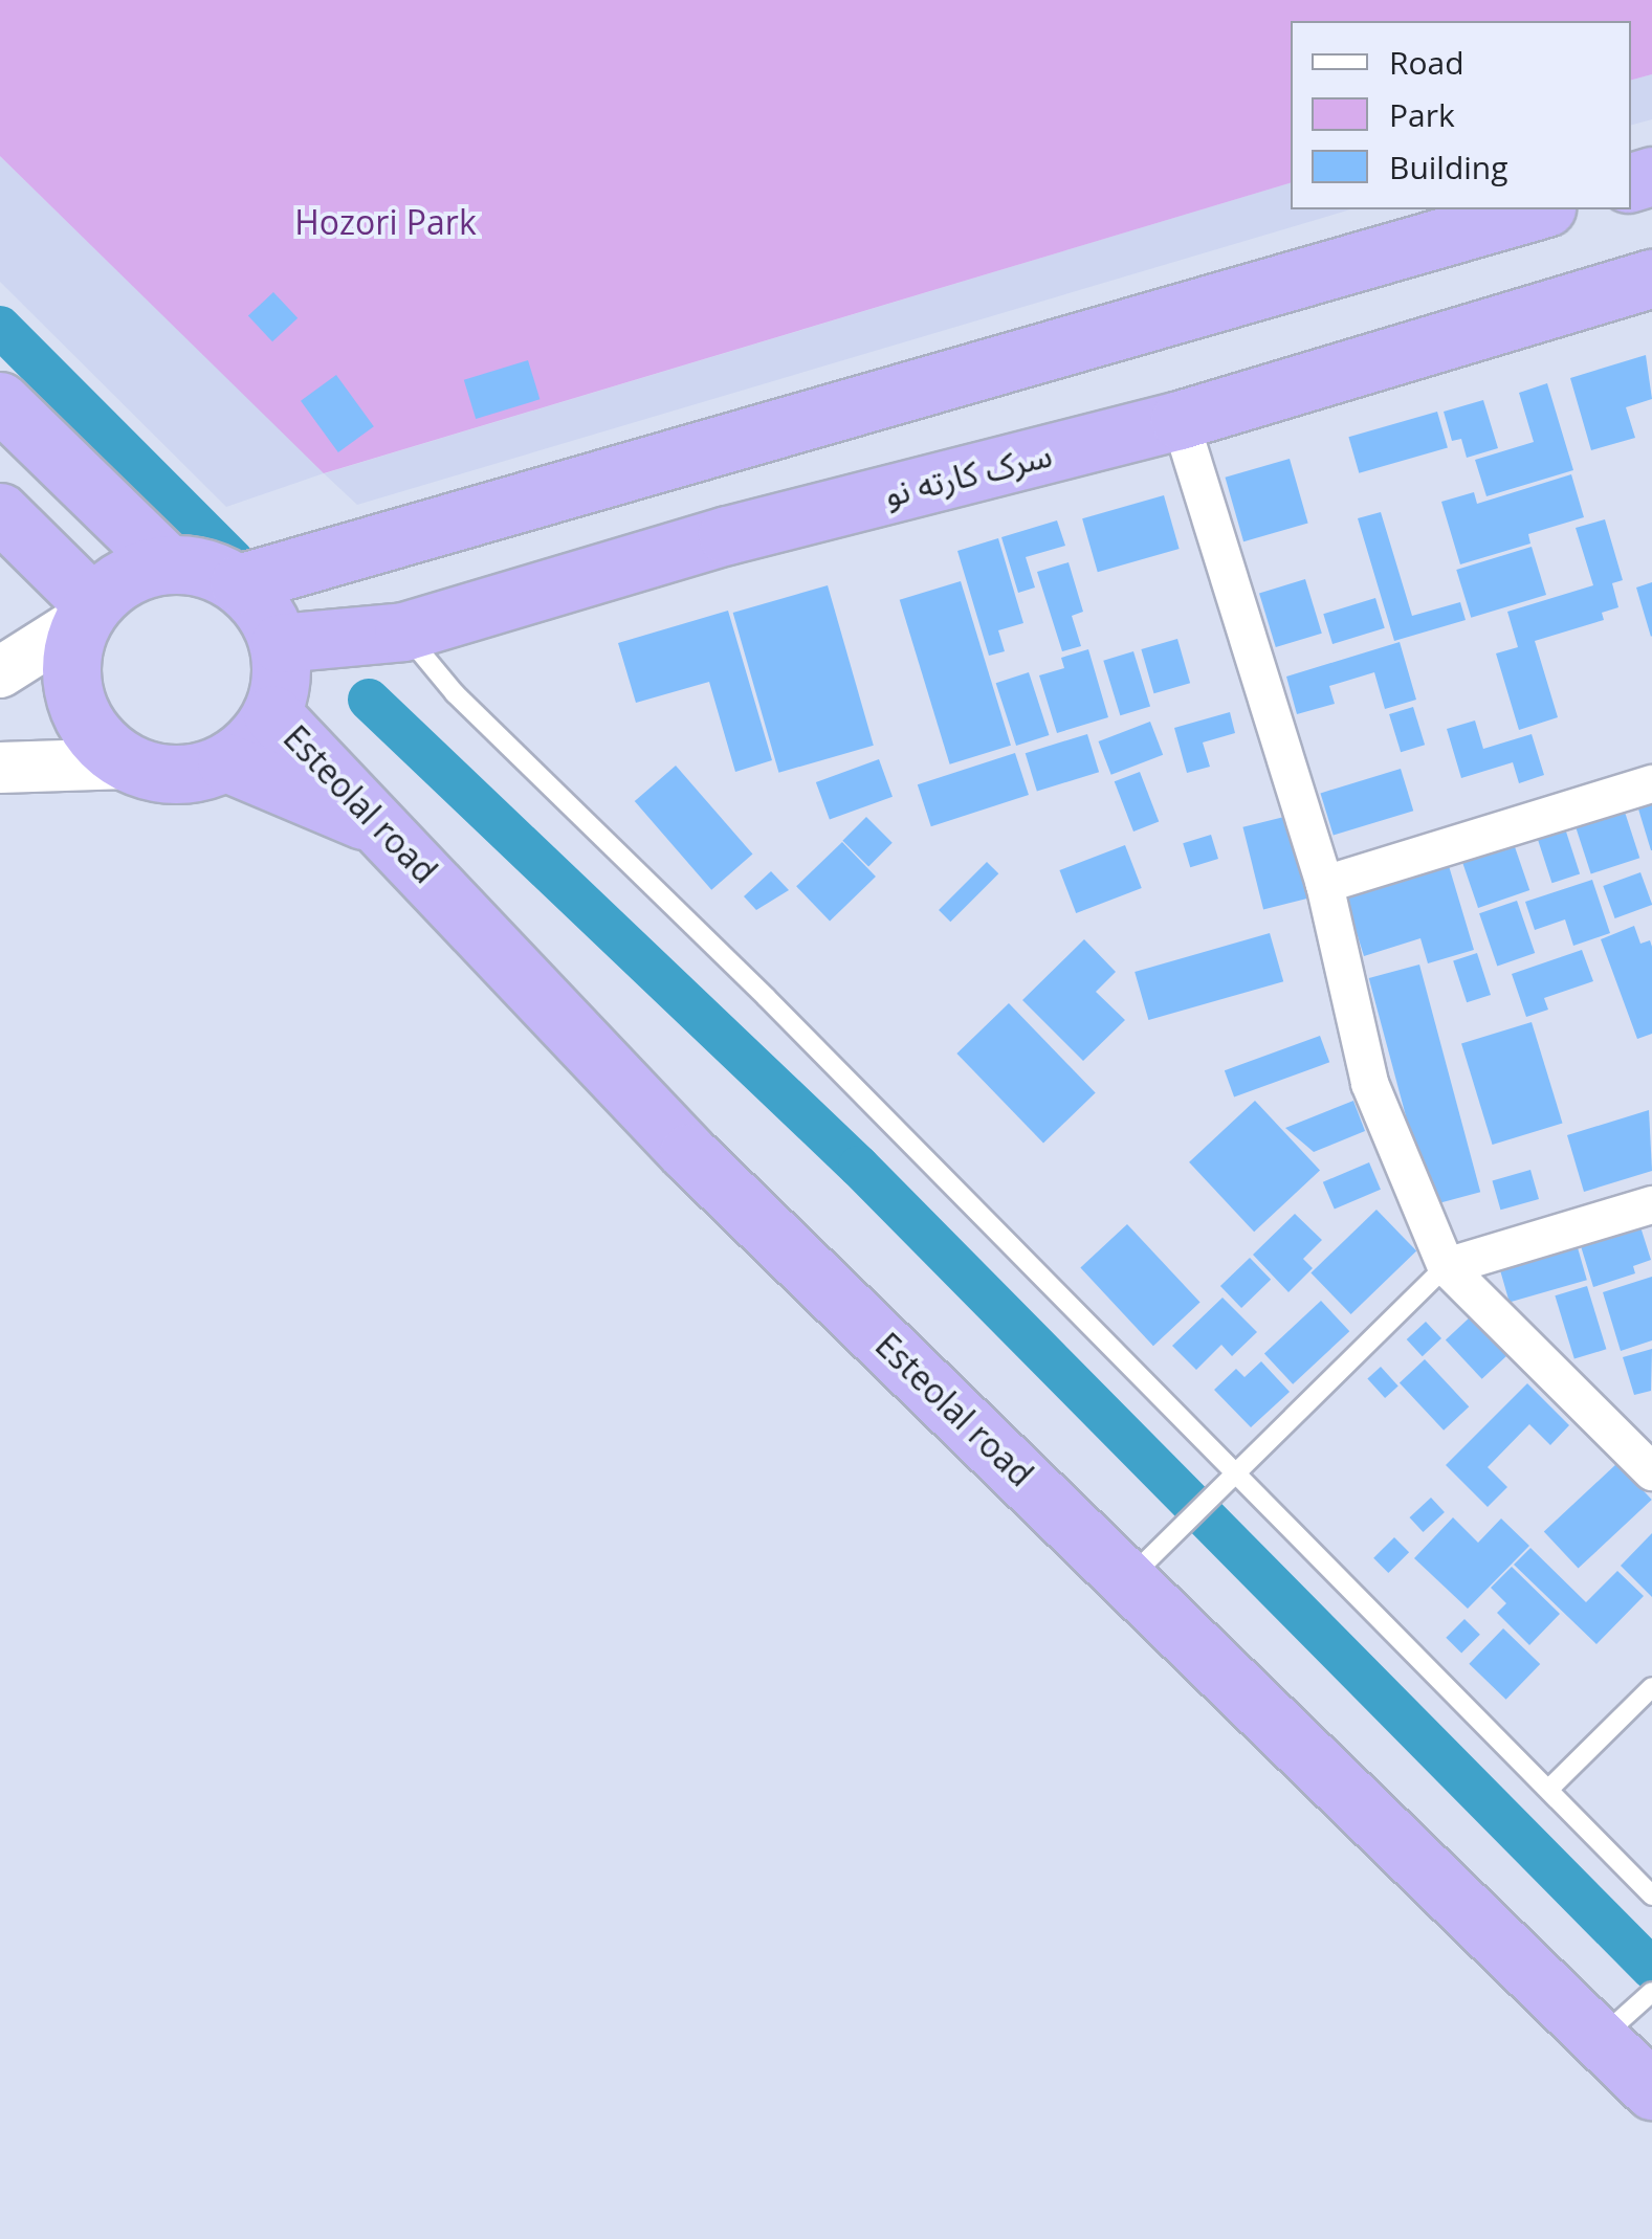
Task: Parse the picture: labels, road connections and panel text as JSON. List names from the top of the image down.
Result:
{
  "streets": {
    "highway": ["سرک کارته نو", "Esteolal road"]
  },
  "crossings": [
    ["سرک کارته نو", "Esteolal road"]
  ],
  "parks": ["Hozori Park"],
  "legend": ["Road", "Park", "Building"]
}
